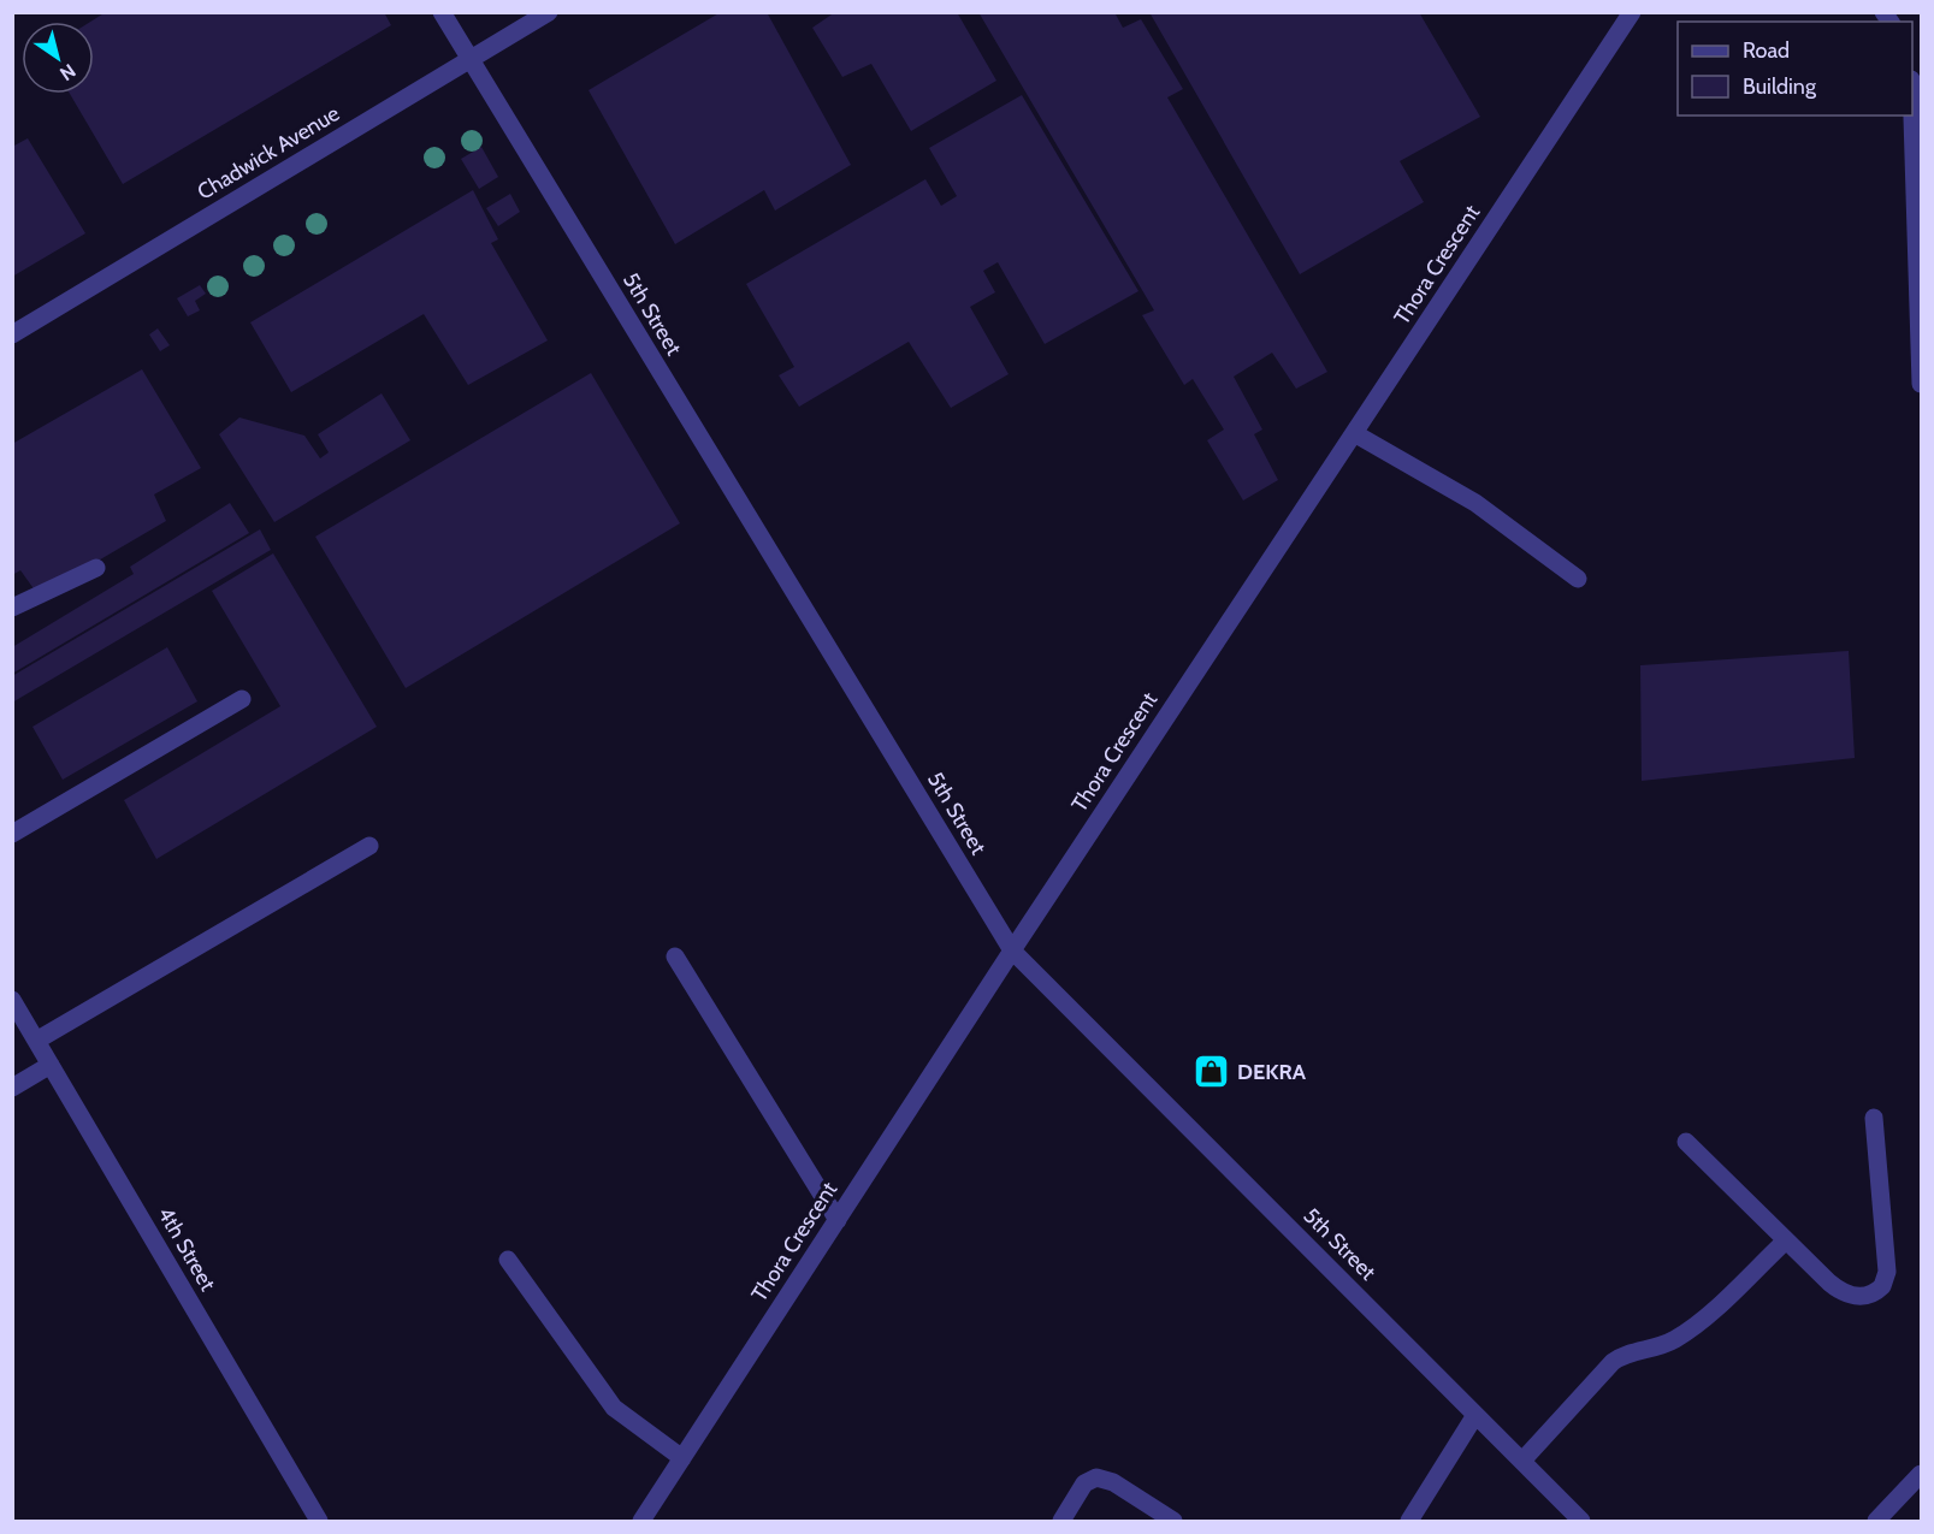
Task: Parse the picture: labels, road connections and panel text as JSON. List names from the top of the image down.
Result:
{
  "streets": {
    "lane": [
      "Chadwick Avenue",
      "Thora Crescent",
      "5th Street",
      "4th Street"
    ]
  },
  "crossings": [
    ["Chadwick Avenue", "5th Street"],
    ["Thora Crescent", "5th Street"]
  ],
  "places": {
    "shop": ["DEKRA"]
  },
  "legend": ["Road", "Building"],
  "north": "bottom right"
}
